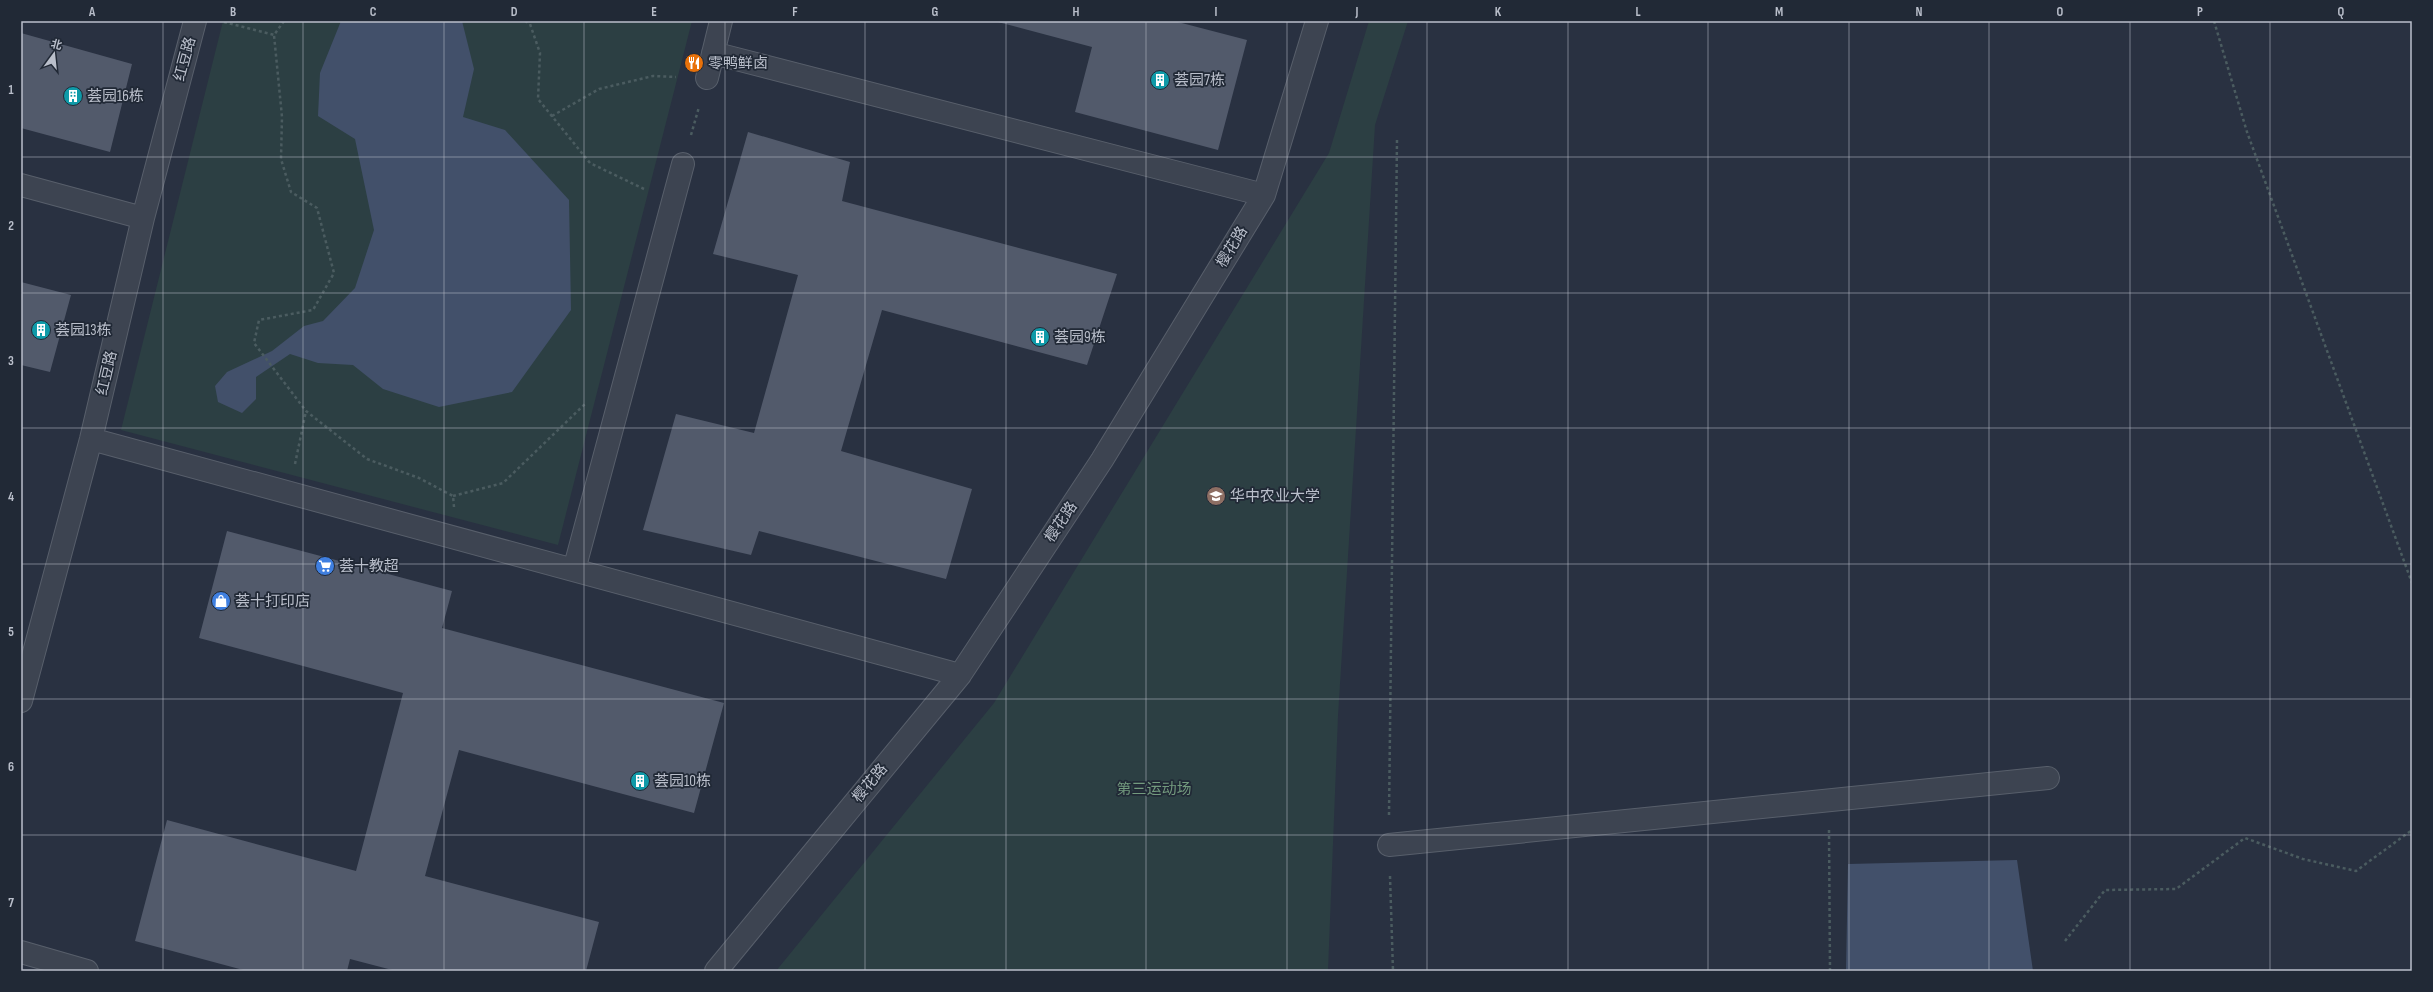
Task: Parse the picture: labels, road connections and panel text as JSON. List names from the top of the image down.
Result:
{
  "streets": {
    "street": ["红豆路", "樱花路"]
  },
  "parks": ["第三运动场"],
  "places": {
    "restaurant": ["零鸭鲜卤"],
    "building": [
      "荟园7栋",
      "荟园16栋",
      "荟园13栋",
      "荟园9栋",
      "荟园10栋"
    ],
    "school or university": ["华中农业大学"],
    "supermarket": ["荟十教超"],
    "shop": ["荟十打印店"]
  },
  "north": "top",
  "grid": {
    "columns": [
      "A",
      "B",
      "C",
      "D",
      "E",
      "F",
      "G",
      "H",
      "I",
      "J",
      "K",
      "L",
      "M",
      "N",
      "O",
      "P",
      "Q"
    ],
    "rows": [
      "1",
      "2",
      "3",
      "4",
      "5",
      "6",
      "7"
    ]
  }
}
